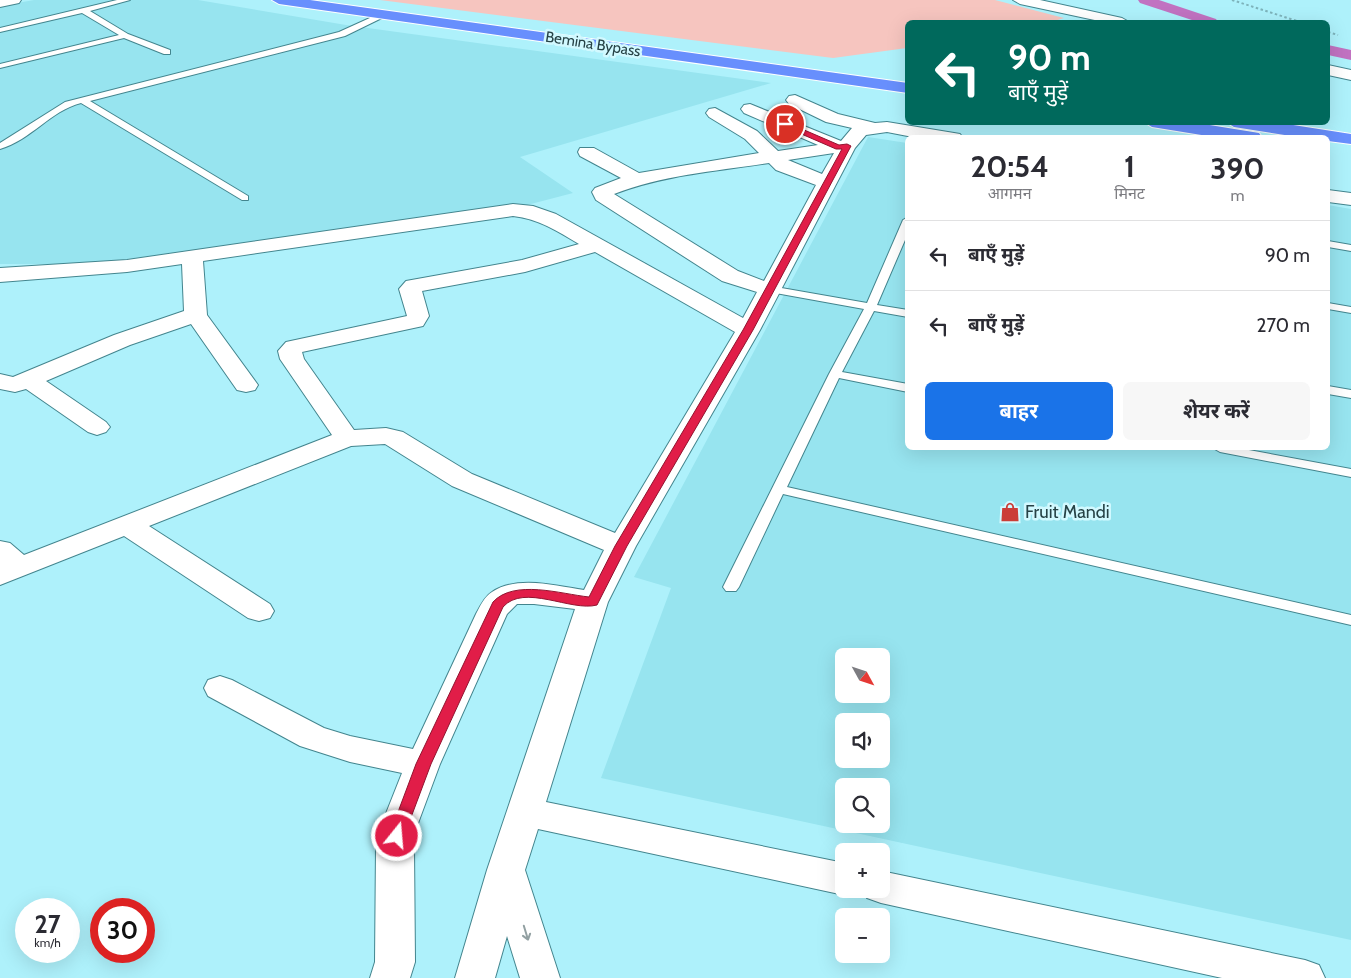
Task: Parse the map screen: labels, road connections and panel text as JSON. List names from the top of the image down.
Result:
{
  "streets": {
    "highway": ["Bemina Bypass"]
  },
  "places": {
    "shop": ["Fruit Mandi"]
  },
  "north": "bottom right",
  "page": {
    "turn": ["90 m", "बाएँ मुड़ें"],
    "eta": [
      "20:54",
      "आगमन",
      "1",
      "मिनट",
      "390",
      "m"
    ],
    "list": [
      {
        "name": "बाएँ मुड़ें",
        "value": "90 m"
      },
      {
        "name": "बाएँ मुड़ें",
        "value": "270 m"
      }
    ],
    "buttons": ["बाहर", "शेयर करें"],
    "map_buttons": ["+", "−"],
    "speed": "27 km/h",
    "limit": "30"
  }
}
